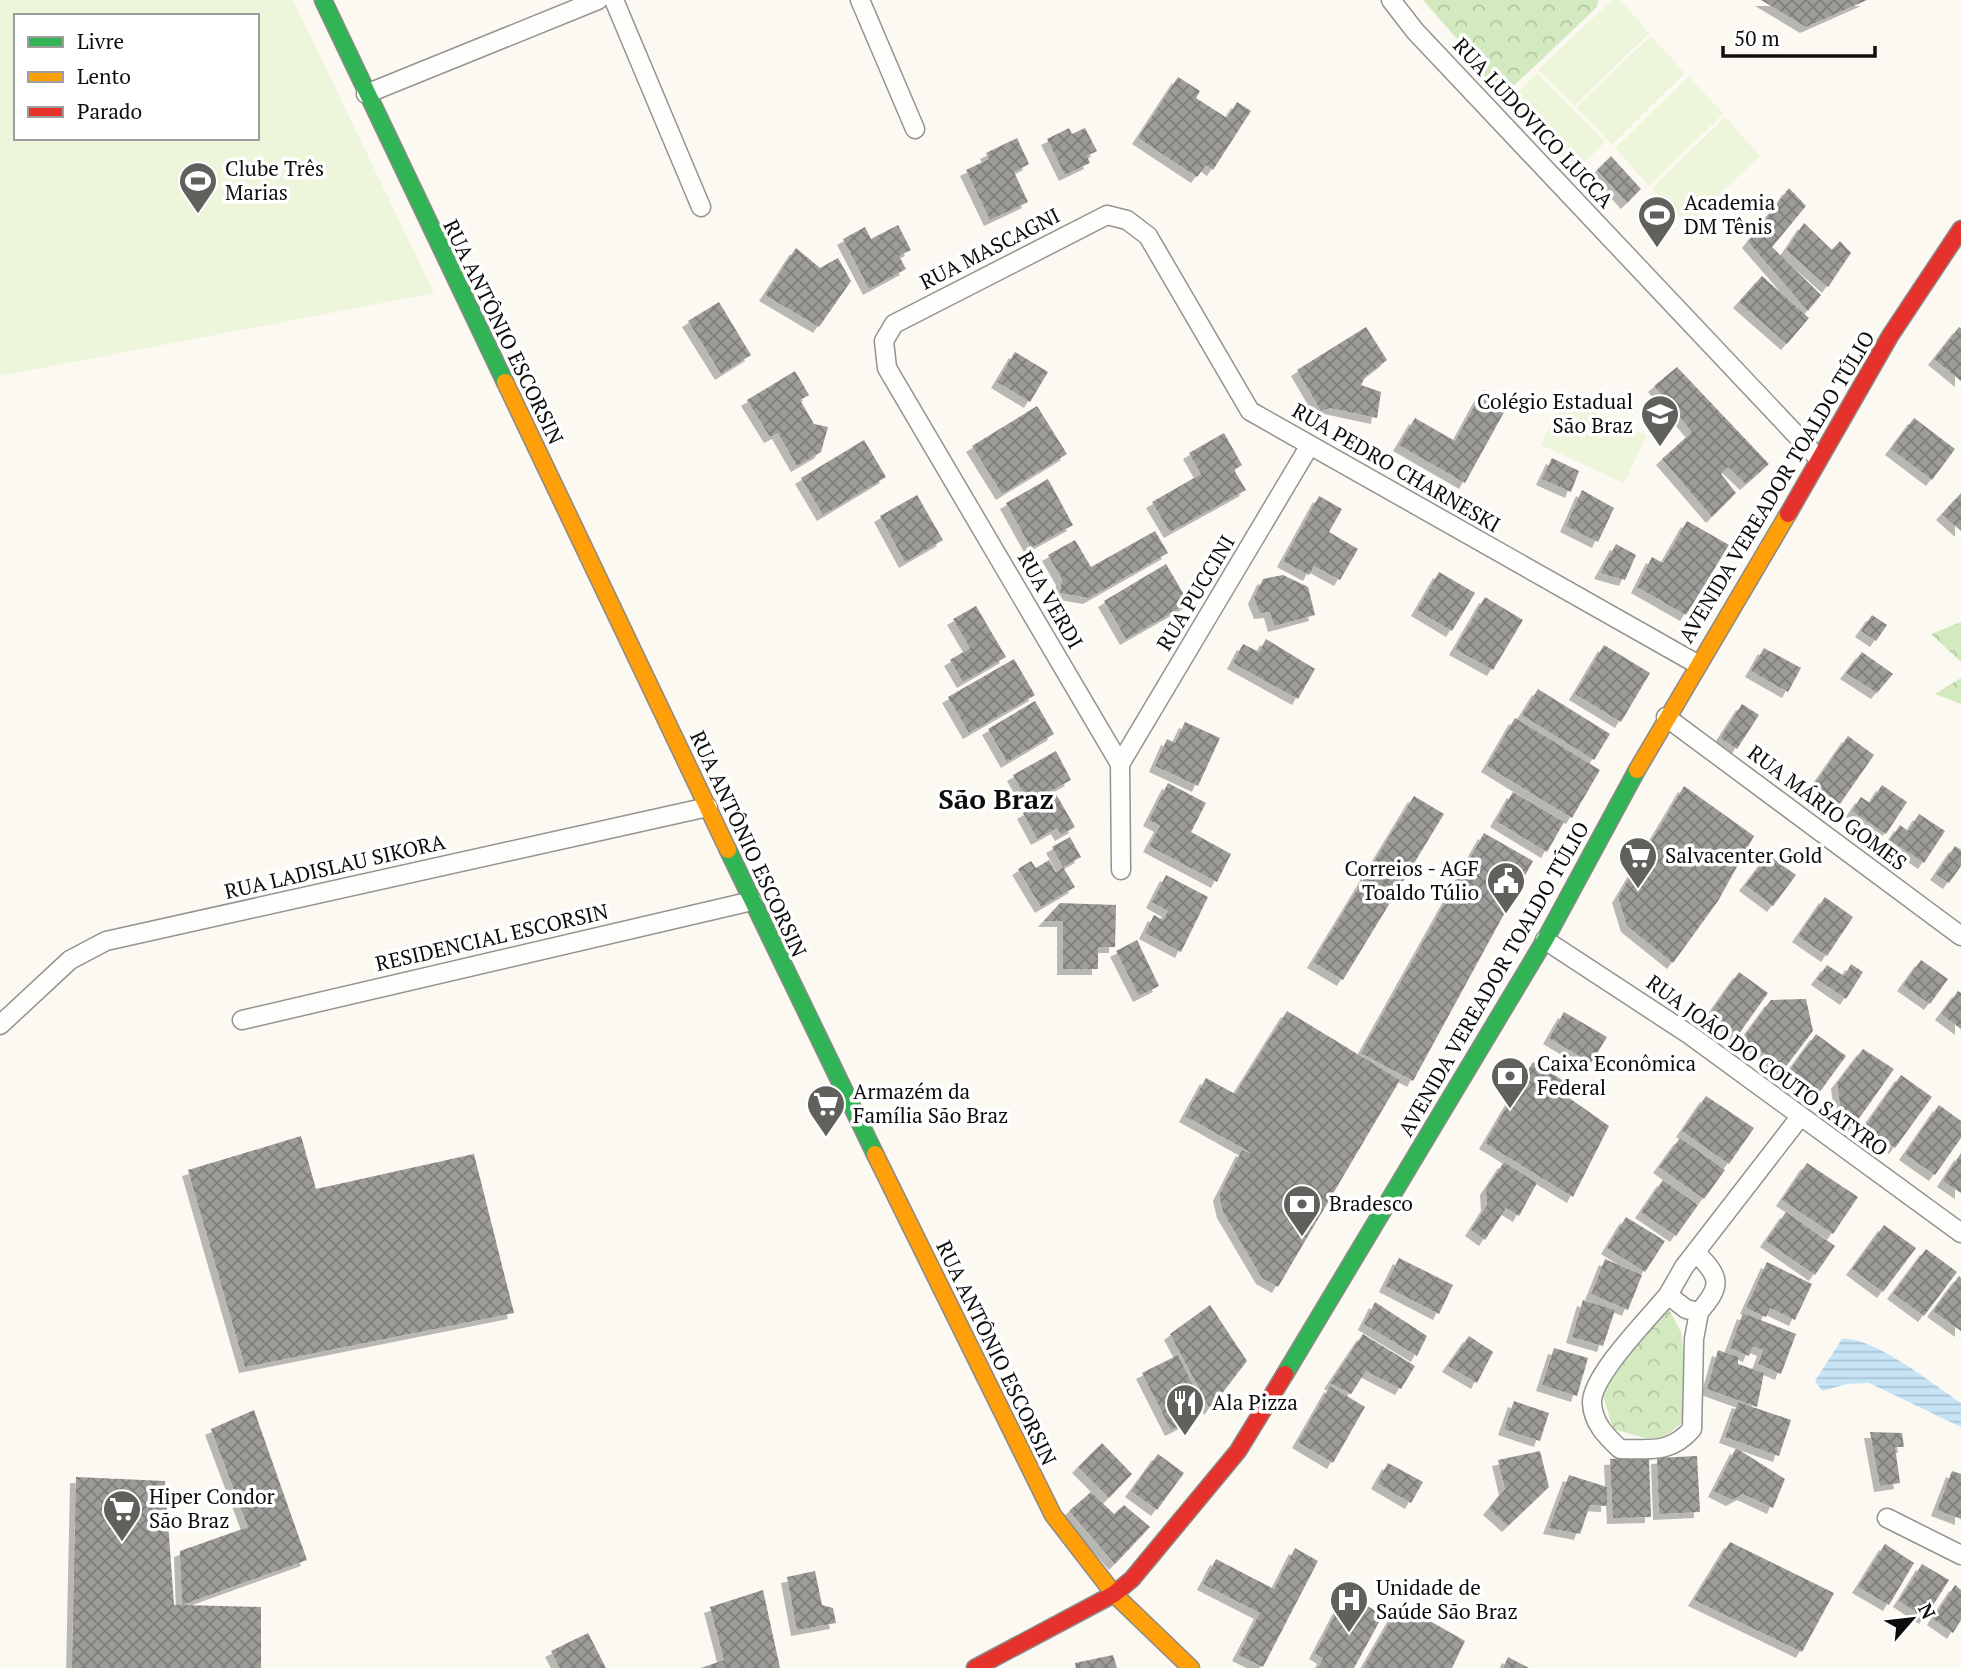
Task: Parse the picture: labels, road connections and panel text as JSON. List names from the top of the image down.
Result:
{
  "streets": {
    "main road": ["RUA ANTÔNIO ESCORSIN", "AVENIDA VEREADOR TOALDO TÚLIO"],
    "street": [
      "RUA LUDOVICO LUCCA",
      "RUA MASCAGNI",
      "RUA PEDRO CHARNESKI",
      "RUA PUCCINI",
      "RUA VERDI",
      "RUA MÁRIO GOMES",
      "RUA LADISLAU SIKORA",
      "RESIDENCIAL ESCORSIN",
      "RUA JOÃO DO COUTO SATYRO"
    ]
  },
  "crossings": [
    ["RUA LUDOVICO LUCCA", "AVENIDA VEREADOR TOALDO TÚLIO"],
    ["RUA MASCAGNI", "RUA PEDRO CHARNESKI"],
    ["RUA MASCAGNI", "RUA VERDI"],
    ["RUA ANTÔNIO ESCORSIN", "AVENIDA VEREADOR TOALDO TÚLIO"],
    ["RUA ANTÔNIO ESCORSIN", "RUA LADISLAU SIKORA"],
    ["RUA ANTÔNIO ESCORSIN", "RESIDENCIAL ESCORSIN"],
    ["RUA PEDRO CHARNESKI", "AVENIDA VEREADOR TOALDO TÚLIO"],
    ["RUA PEDRO CHARNESKI", "RUA PUCCINI"],
    ["AVENIDA VEREADOR TOALDO TÚLIO", "RUA MÁRIO GOMES"],
    ["AVENIDA VEREADOR TOALDO TÚLIO", "RUA JOÃO DO COUTO SATYRO"],
    ["RUA PUCCINI", "RUA VERDI"]
  ],
  "districts": ["São Braz"],
  "places": {
    "sports": ["Clube Três Marias", "Academia DM Tênis"],
    "school or university": ["Colégio Estadual São Braz"],
    "supermarket": ["Salvacenter Gold", "Armazém da Família São Braz", "Hiper Condor São Braz"],
    "public building": ["Correios - AGF Toaldo Túlio"],
    "bank": ["Caixa Econômica Federal", "Bradesco"],
    "restaurant": ["Ala Pizza"],
    "hospital": ["Unidade de Saúde São Braz"]
  },
  "legend": ["Livre", "Lento", "Parado"],
  "scale_bar": "50 m",
  "north": "top right"
}
